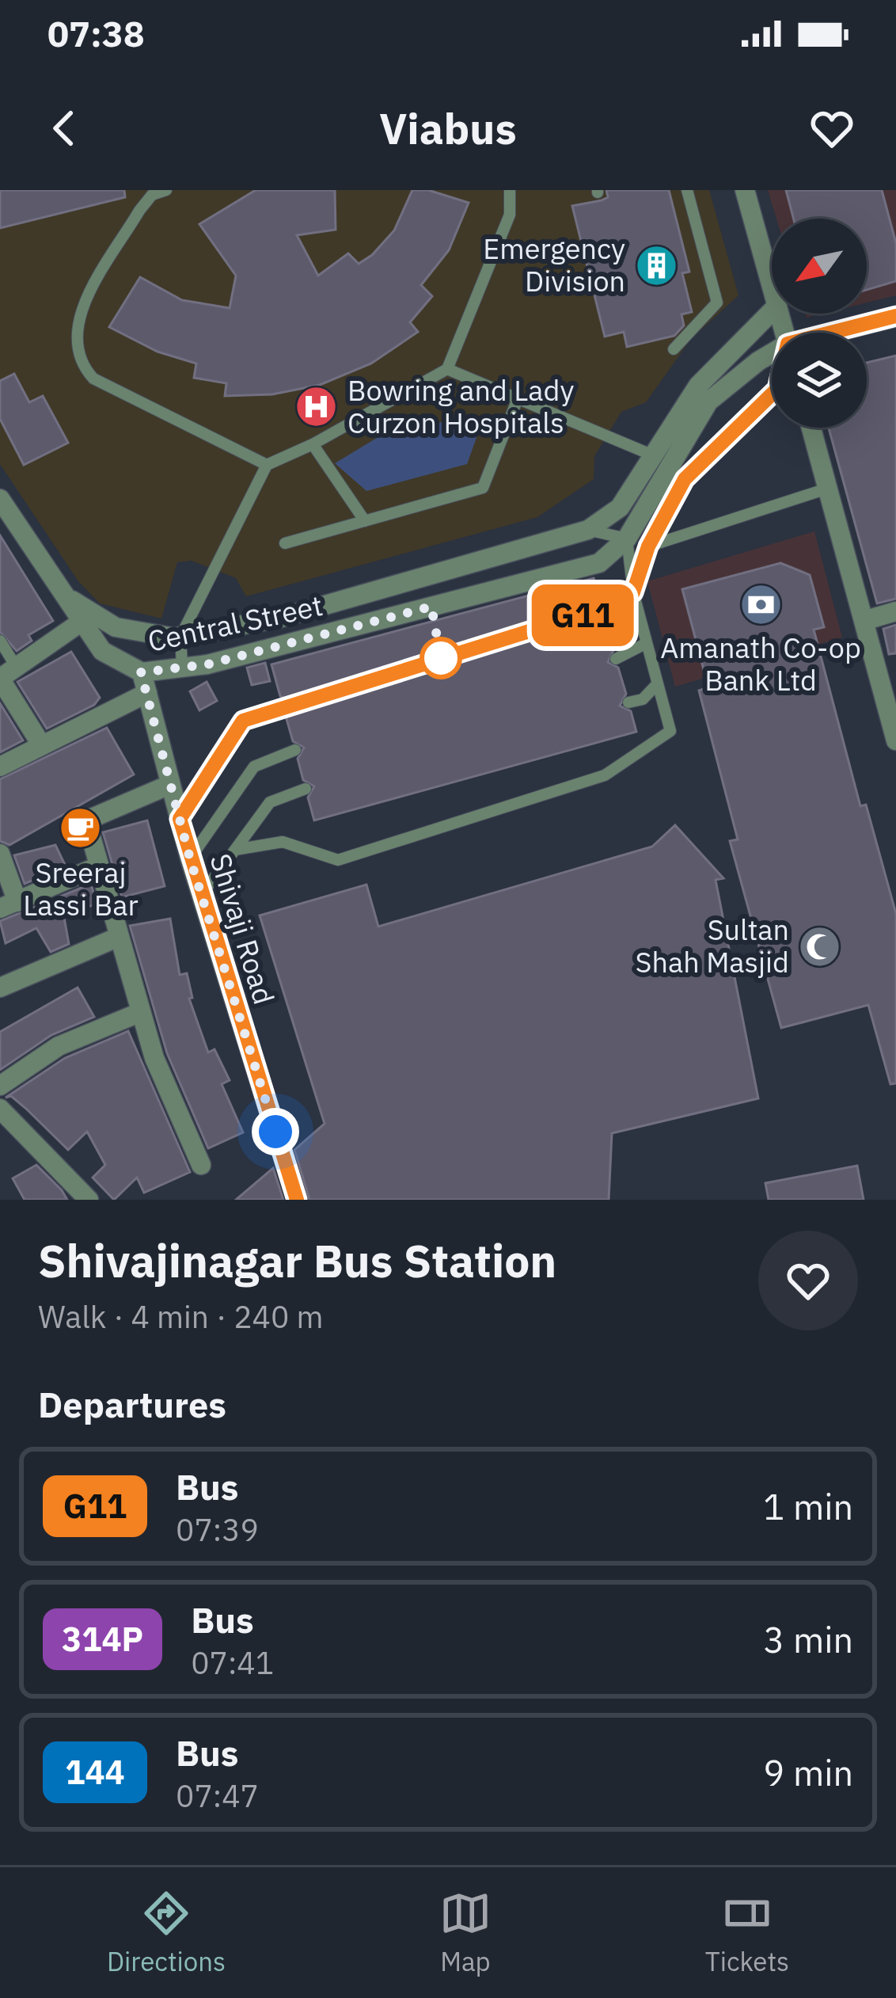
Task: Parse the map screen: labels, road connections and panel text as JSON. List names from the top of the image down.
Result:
{
  "streets": {
    "street": ["Central Street", "Shivaji Road"]
  },
  "crossings": [
    ["Central Street", "Shivaji Road"]
  ],
  "places": {
    "building": ["Emergency Division"],
    "hospital": ["Bowring and Lady Curzon Hospitals"],
    "bank": ["Amanath Co-op Bank Ltd"],
    "cafe": ["Sreeraj Lassi Bar"],
    "mosque": ["Sultan Shah Masjid"]
  },
  "lines": ["bus line G11"],
  "north": "bottom left",
  "page": {
    "status": "07:38",
    "header": "Viabus",
    "on_map": "G11",
    "heading": [
      ["Shivajinagar Bus Station", "Walk · 4 min · 240 m"],
      "Departures"
    ],
    "list": [
      {
        "mark": "G11",
        "name": "Bus",
        "note": "07:39",
        "value": "1 min"
      },
      {
        "mark": "314P",
        "name": "Bus",
        "note": "07:41",
        "value": "3 min"
      },
      {
        "mark": "144",
        "name": "Bus",
        "note": "07:47",
        "value": "9 min"
      }
    ],
    "tabs": ["Directions", "Map", "Tickets"]
  }
}
